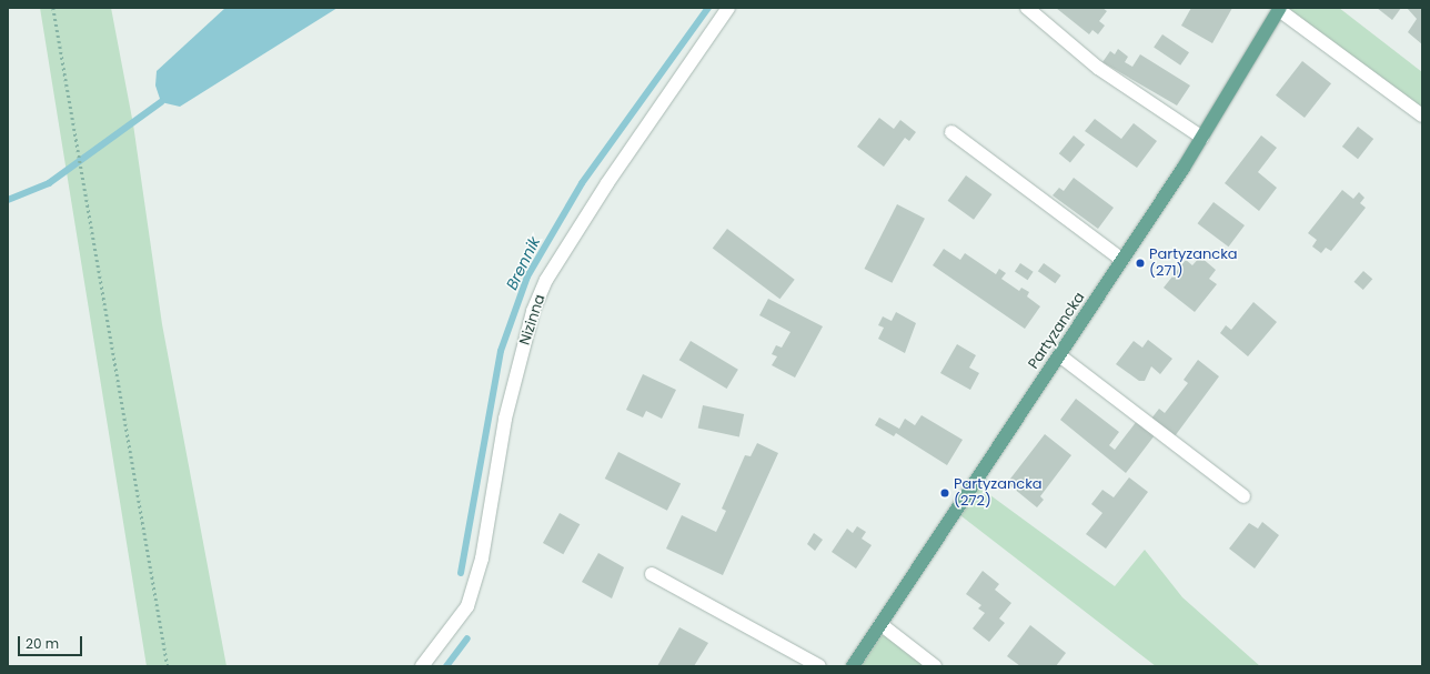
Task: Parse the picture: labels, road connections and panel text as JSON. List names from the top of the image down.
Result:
{
  "streets": {
    "main road": ["Partyzancka"],
    "street": ["Nizinna"]
  },
  "water": ["Brennik"],
  "places": ["Partyzancka (271)", "Partyzancka (272)"],
  "scale_bar": "20 m"
}
